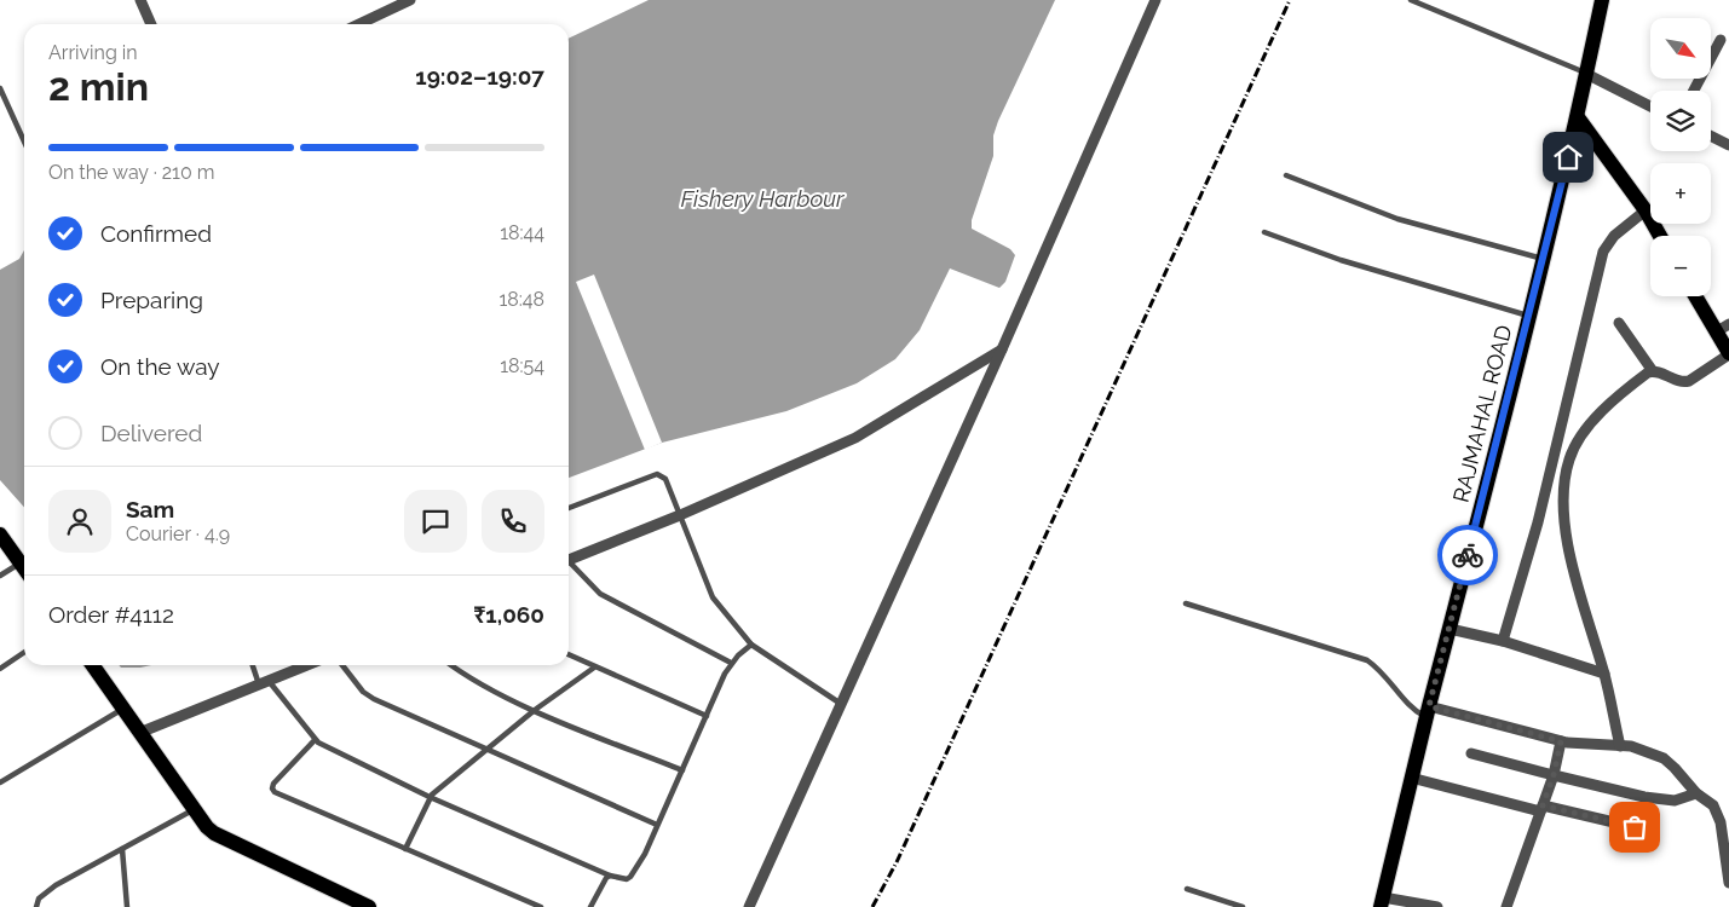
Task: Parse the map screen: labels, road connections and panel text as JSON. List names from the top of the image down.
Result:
{
  "streets": {
    "main road": ["RAJMAHAL ROAD"]
  },
  "water": ["Fishery Harbour"],
  "north": "bottom right",
  "page": {
    "map_buttons": ["+", "−"],
    "heading": ["2 min", "Arriving in", "19:02–19:07"],
    "panel": [
      "Sam",
      "Courier · 4.9",
      "Order #4112",
      "₹1,060"
    ],
    "bar": "On the way · 210 m",
    "list": [
      ["Confirmed", "18:44"],
      ["Preparing", "18:48"],
      ["On the way", "18:54"],
      "Delivered"
    ]
  }
}
